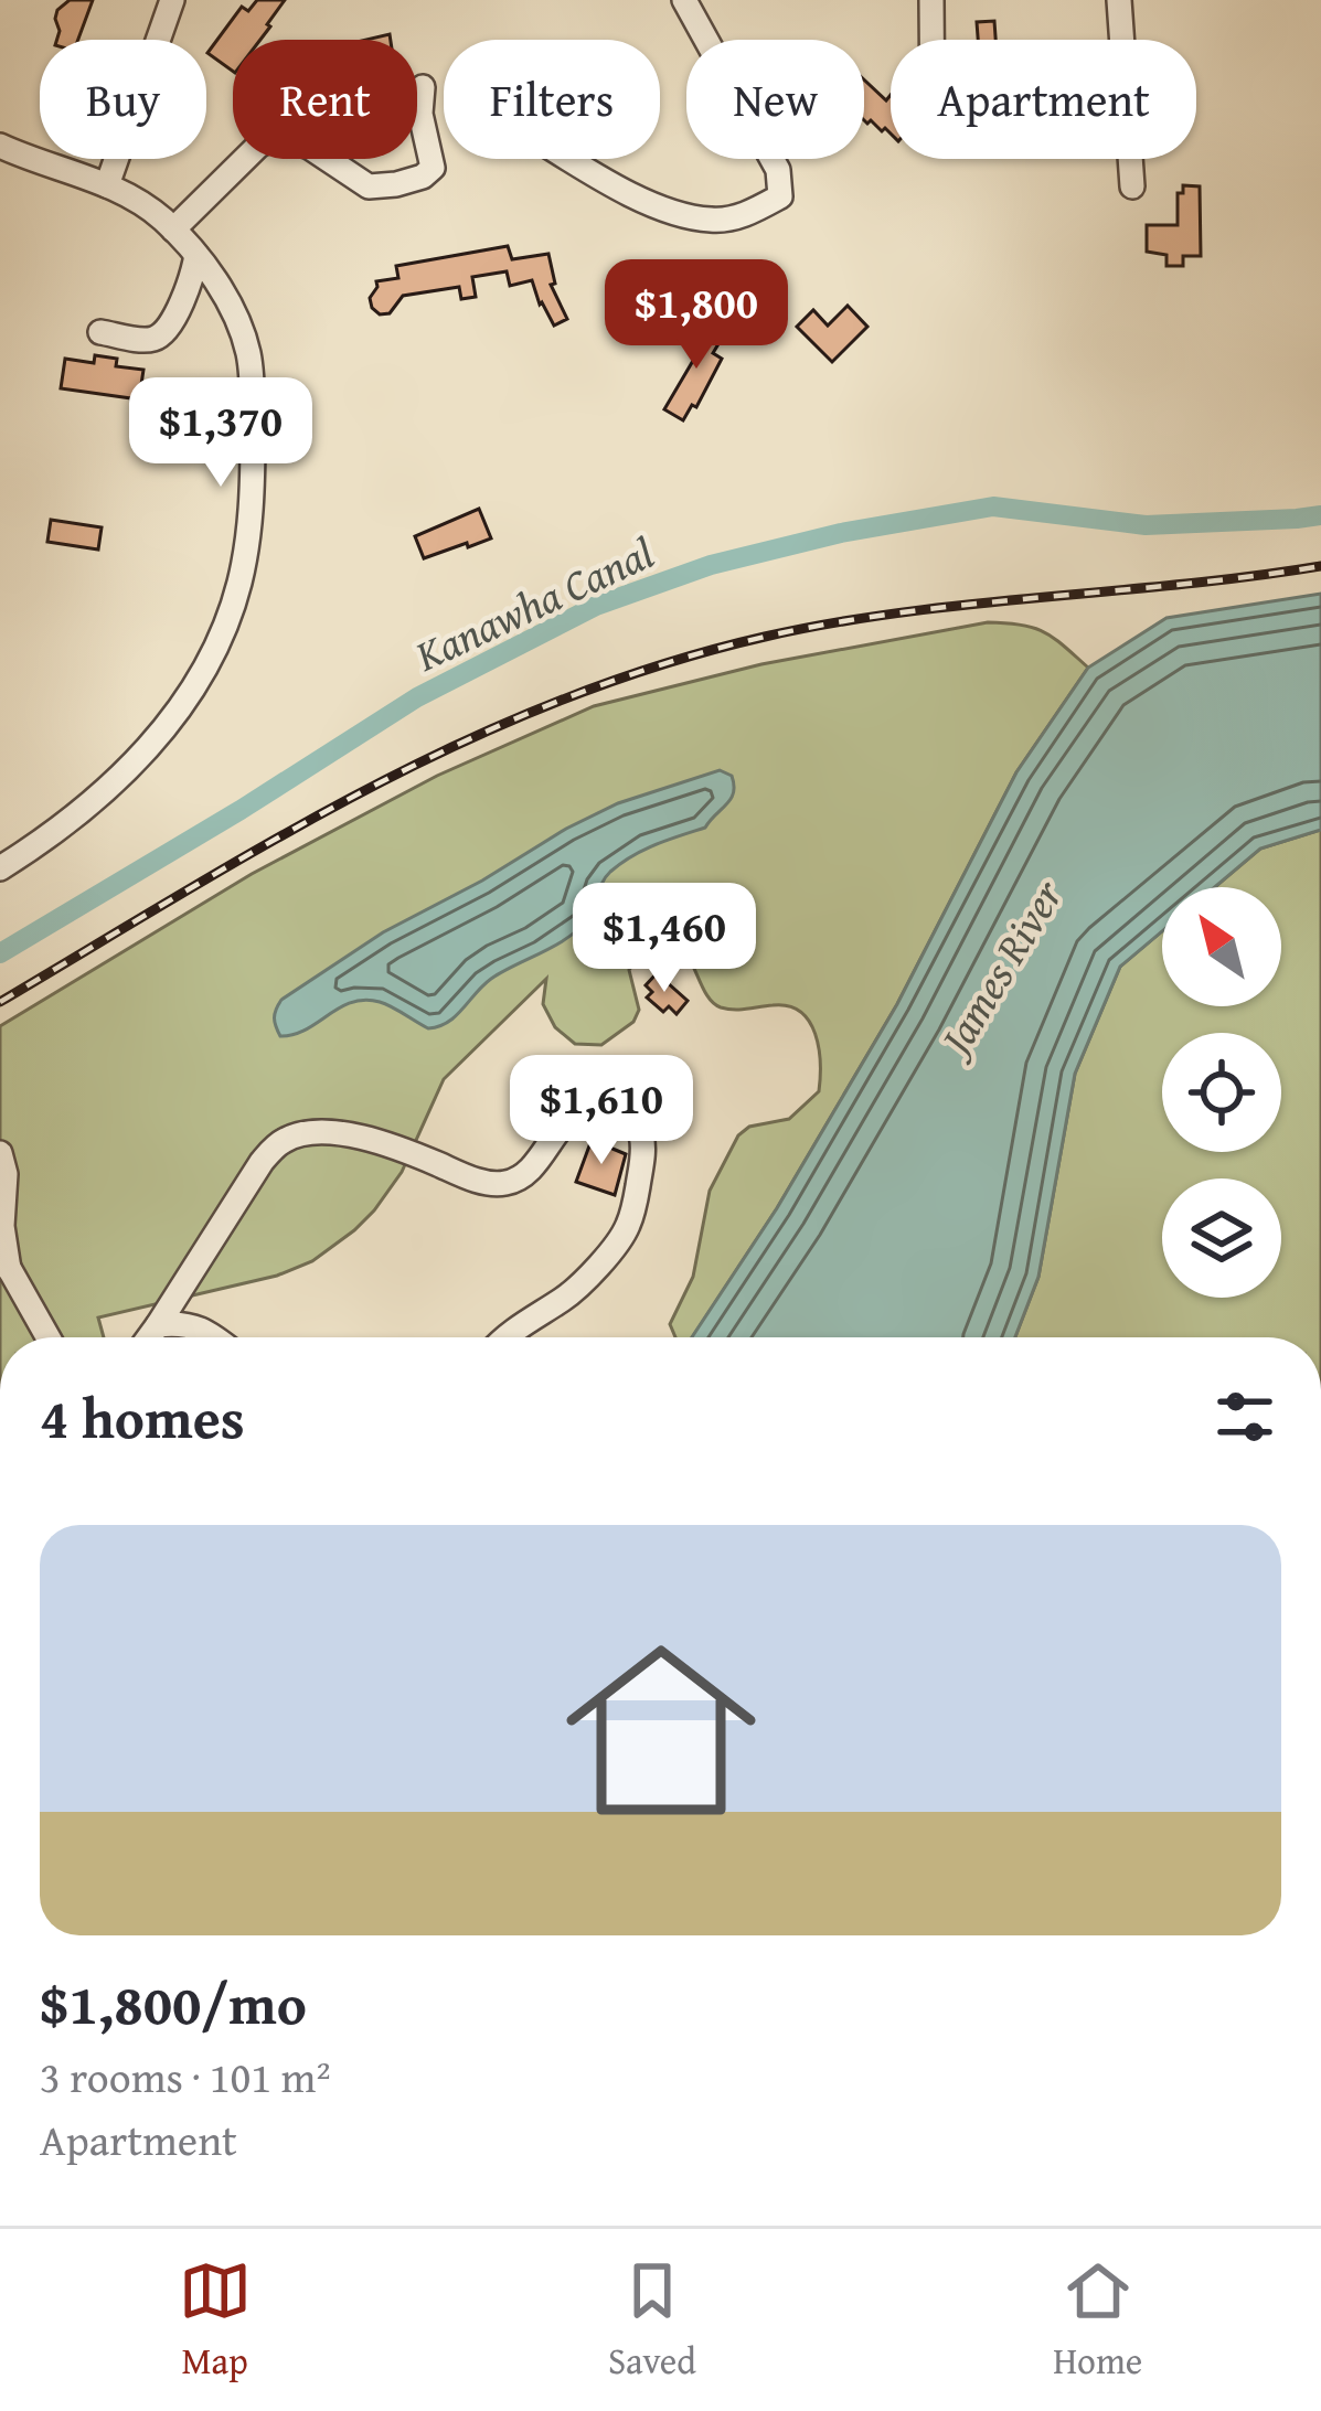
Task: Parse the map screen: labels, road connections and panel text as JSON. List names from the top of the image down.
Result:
{
  "water": ["Kanawha Canal", "James River"],
  "north": "top left",
  "page": {
    "chip": [
      "Buy",
      "Rent",
      "Filters",
      "New",
      "Apartment"
    ],
    "price": [
      "$1,800",
      "$1,370",
      "$1,460",
      "$1,610"
    ],
    "heading": "4 homes",
    "list": [
      {
        "name": "$1,800/mo",
        "note": "3 rooms · 101 m² · Apartment"
      }
    ],
    "tabs": ["Map", "Saved", "Home"]
  }
}
